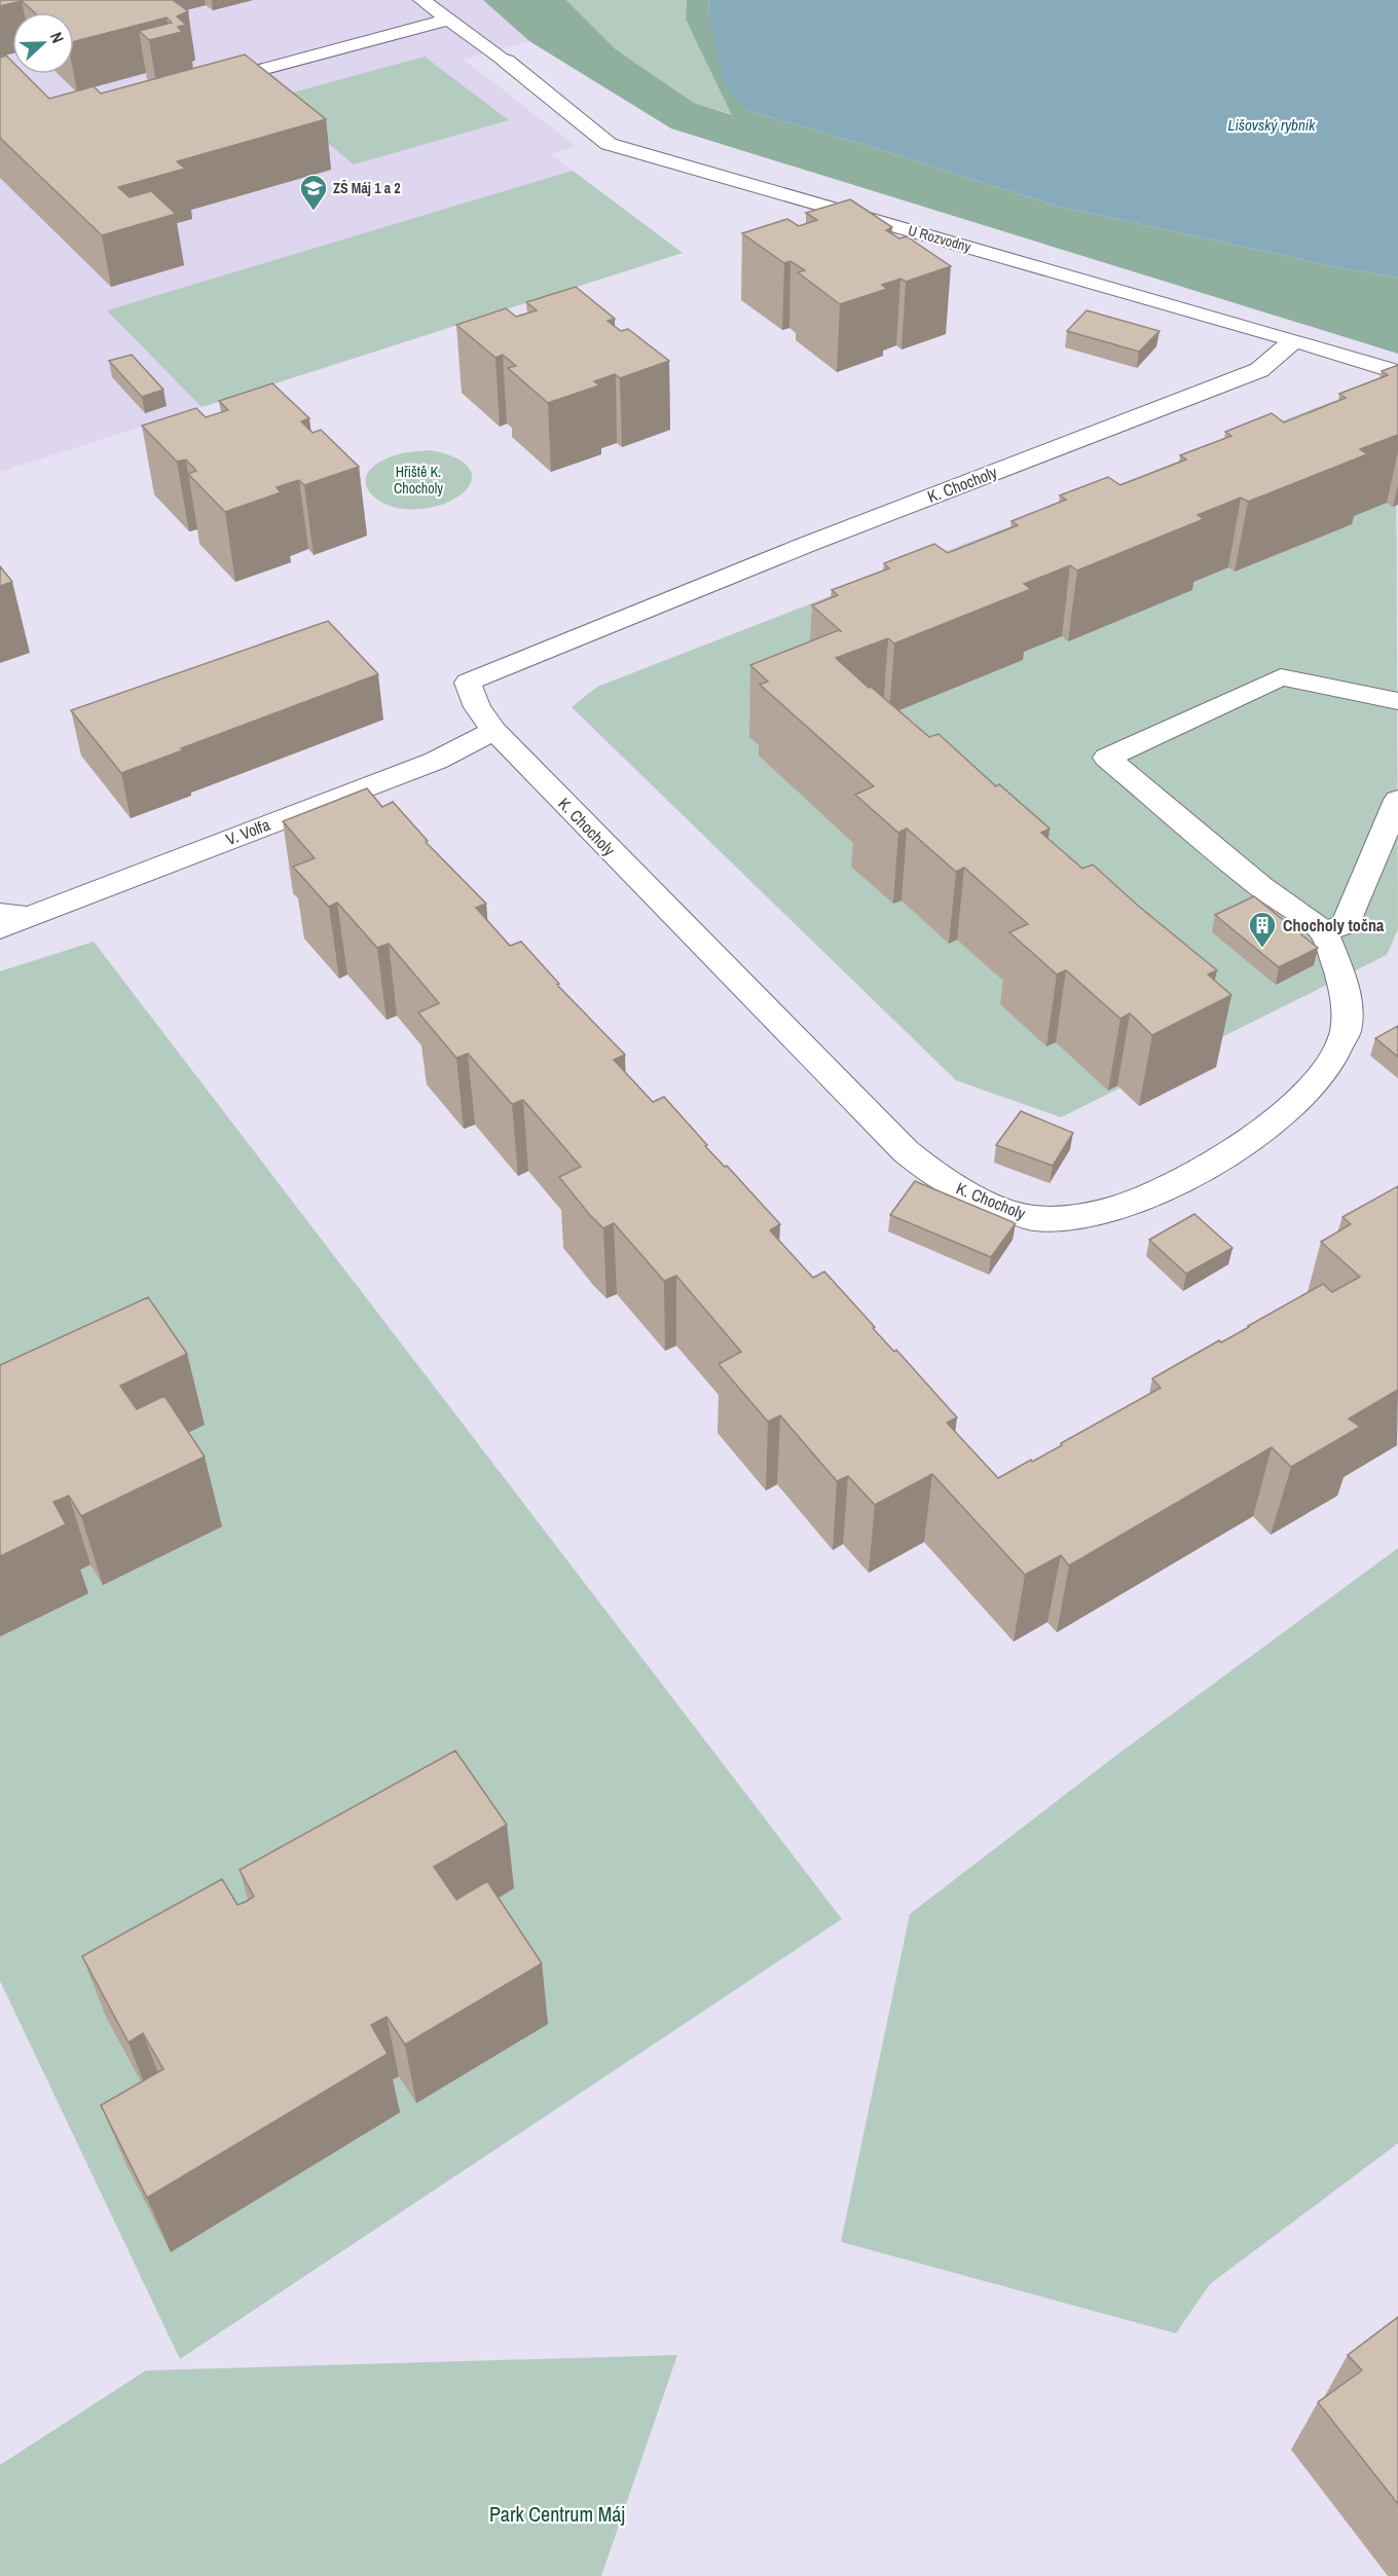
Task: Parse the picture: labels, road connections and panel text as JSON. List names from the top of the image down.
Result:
{
  "streets": {
    "street": ["U Rozvodny", "K. Chocholy", "V. Volfa"]
  },
  "crossings": [
    ["U Rozvodny", "K. Chocholy"],
    ["K. Chocholy", "V. Volfa"]
  ],
  "water": ["Lišovský rybník"],
  "parks": ["Hřiště K. Chocholy", "Park Centrum Máj"],
  "places": {
    "school or university": ["ZŠ Máj 1 a 2"],
    "building": ["Chocholy točna"]
  },
  "north": "right"
}
